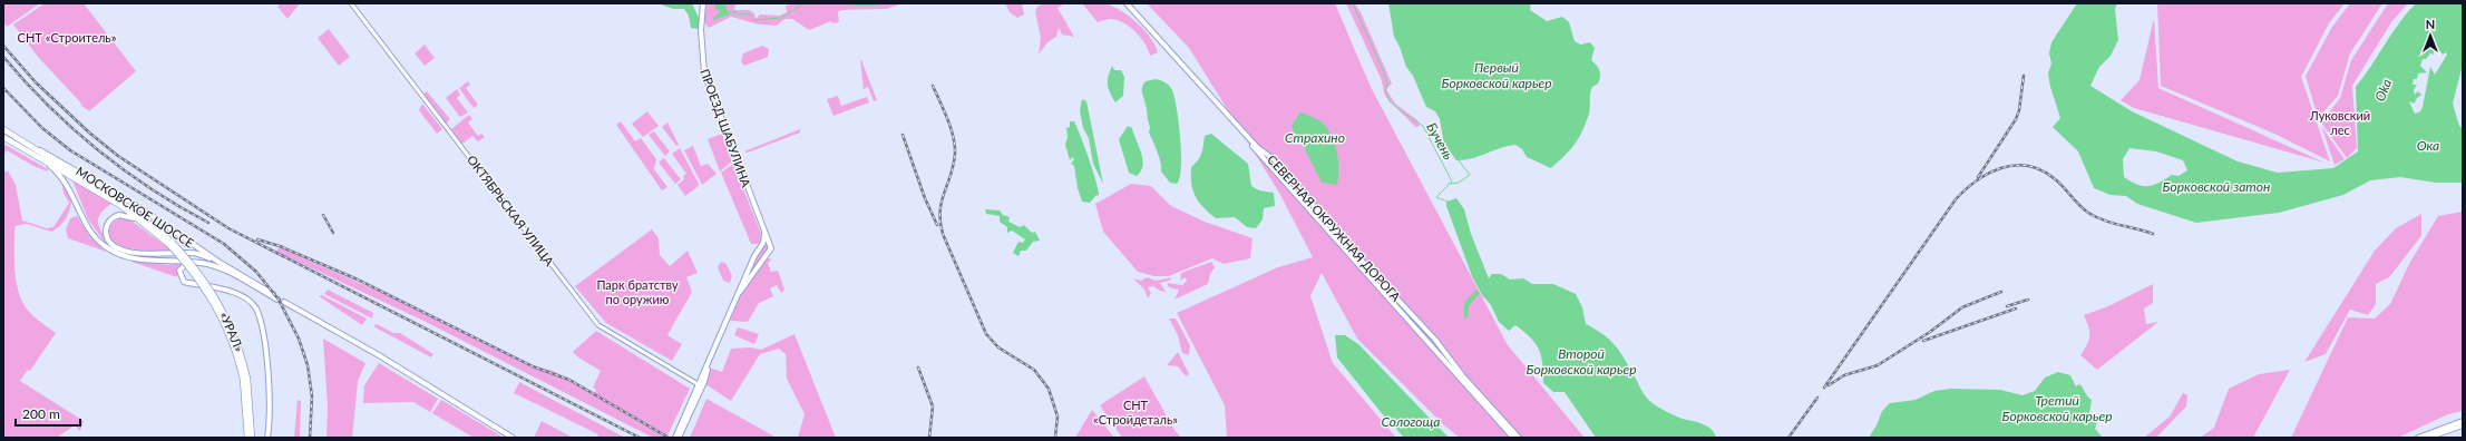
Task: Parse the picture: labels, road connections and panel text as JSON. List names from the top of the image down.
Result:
{
  "streets": {
    "highway": ["МОСКОВСКОЕ ШОССЕ", "«УРАЛ»"],
    "main road": ["ПРОЕЗД ШАБУЛИНА", "ОКТЯБРЬСКАЯ УЛИЦА", "СЕВЕРНАЯ ОКРУЖНАЯ ДОРОГА"]
  },
  "crossings": [
    ["МОСКОВСКОЕ ШОССЕ", "«УРАЛ»"]
  ],
  "water": [
    "Первый Борковской карьер",
    "Oka",
    "Страхино",
    "Бучень",
    "Ока",
    "Борковской затон",
    "Второй Борковской карьер",
    "Третий Борковской карьер",
    "Сологоща"
  ],
  "parks": [
    "СНТ «Строитель»",
    "Луковский лес",
    "Парк братству по оружию",
    "СНТ «Стройдеталь»"
  ],
  "scale_bar": "200 m",
  "north": "top"
}
